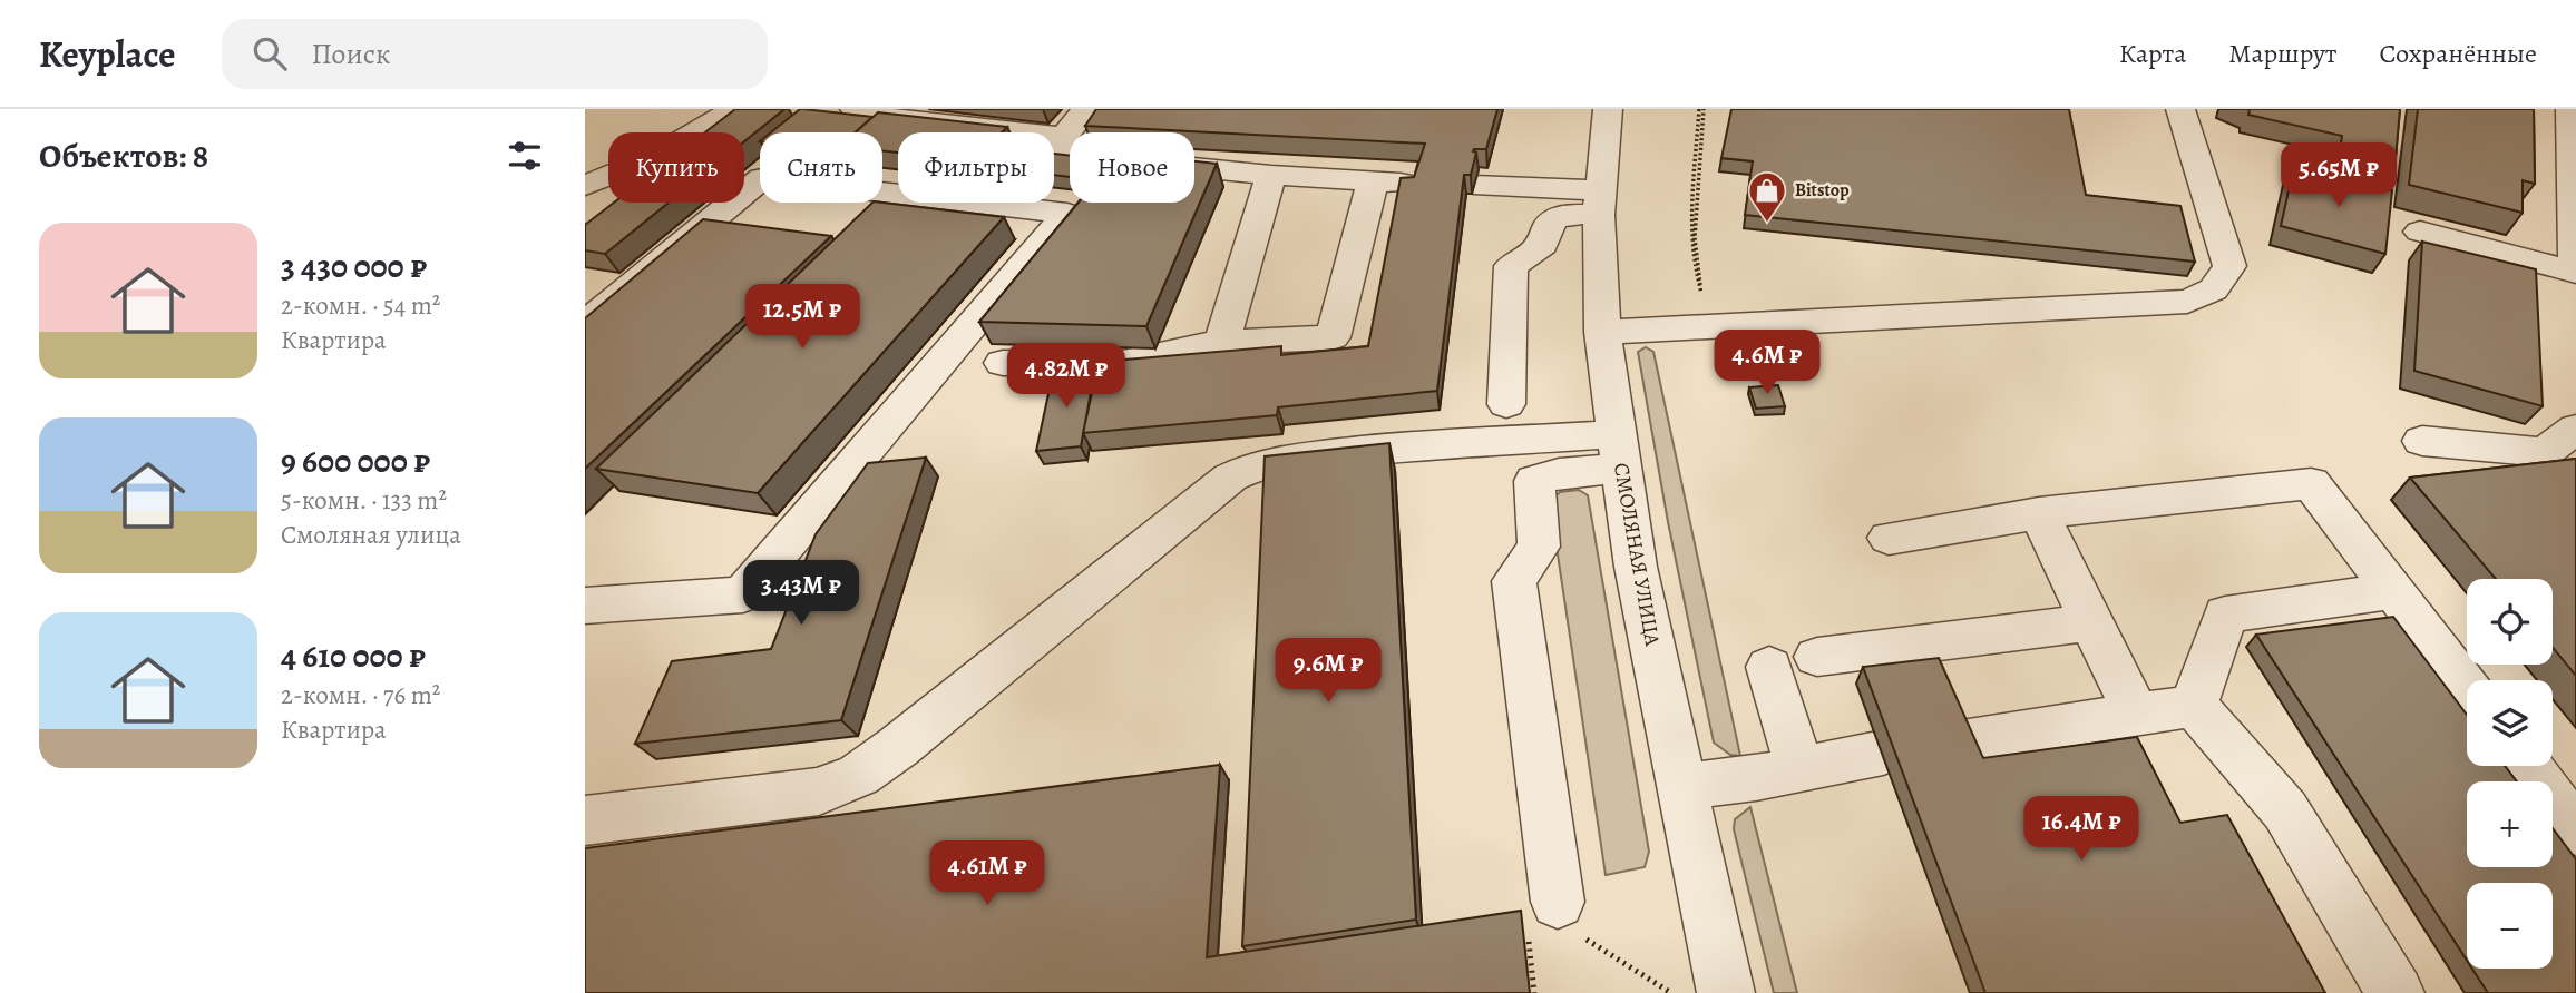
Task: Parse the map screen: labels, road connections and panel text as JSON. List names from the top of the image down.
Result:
{
  "streets": {
    "street": ["СМОЛЯНАЯ УЛИЦА"]
  },
  "places": {
    "shop": ["Bitstop"]
  },
  "page": {
    "header": "Keyplace",
    "search": "Поиск",
    "nav": ["Карта", "Маршрут", "Сохранённые"],
    "heading": "Объектов: 8",
    "chip": [
      "Купить",
      "Снять",
      "Фильтры",
      "Новое"
    ],
    "price": [
      "5.65M ₽",
      "12.5M ₽",
      "4.6M ₽",
      "4.82M ₽",
      "3.43M ₽",
      "9.6M ₽",
      "16.4M ₽",
      "4.61M ₽"
    ],
    "list": [
      {
        "name": "3 430 000 ₽",
        "note": "2-комн. · 54 m² · Квартира"
      },
      {
        "name": "9 600 000 ₽",
        "note": "5-комн. · 133 m² · Смоляная улица"
      },
      {
        "name": "4 610 000 ₽",
        "note": "2-комн. · 76 m² · Квартира"
      }
    ],
    "map_buttons": ["+", "−"]
  }
}
